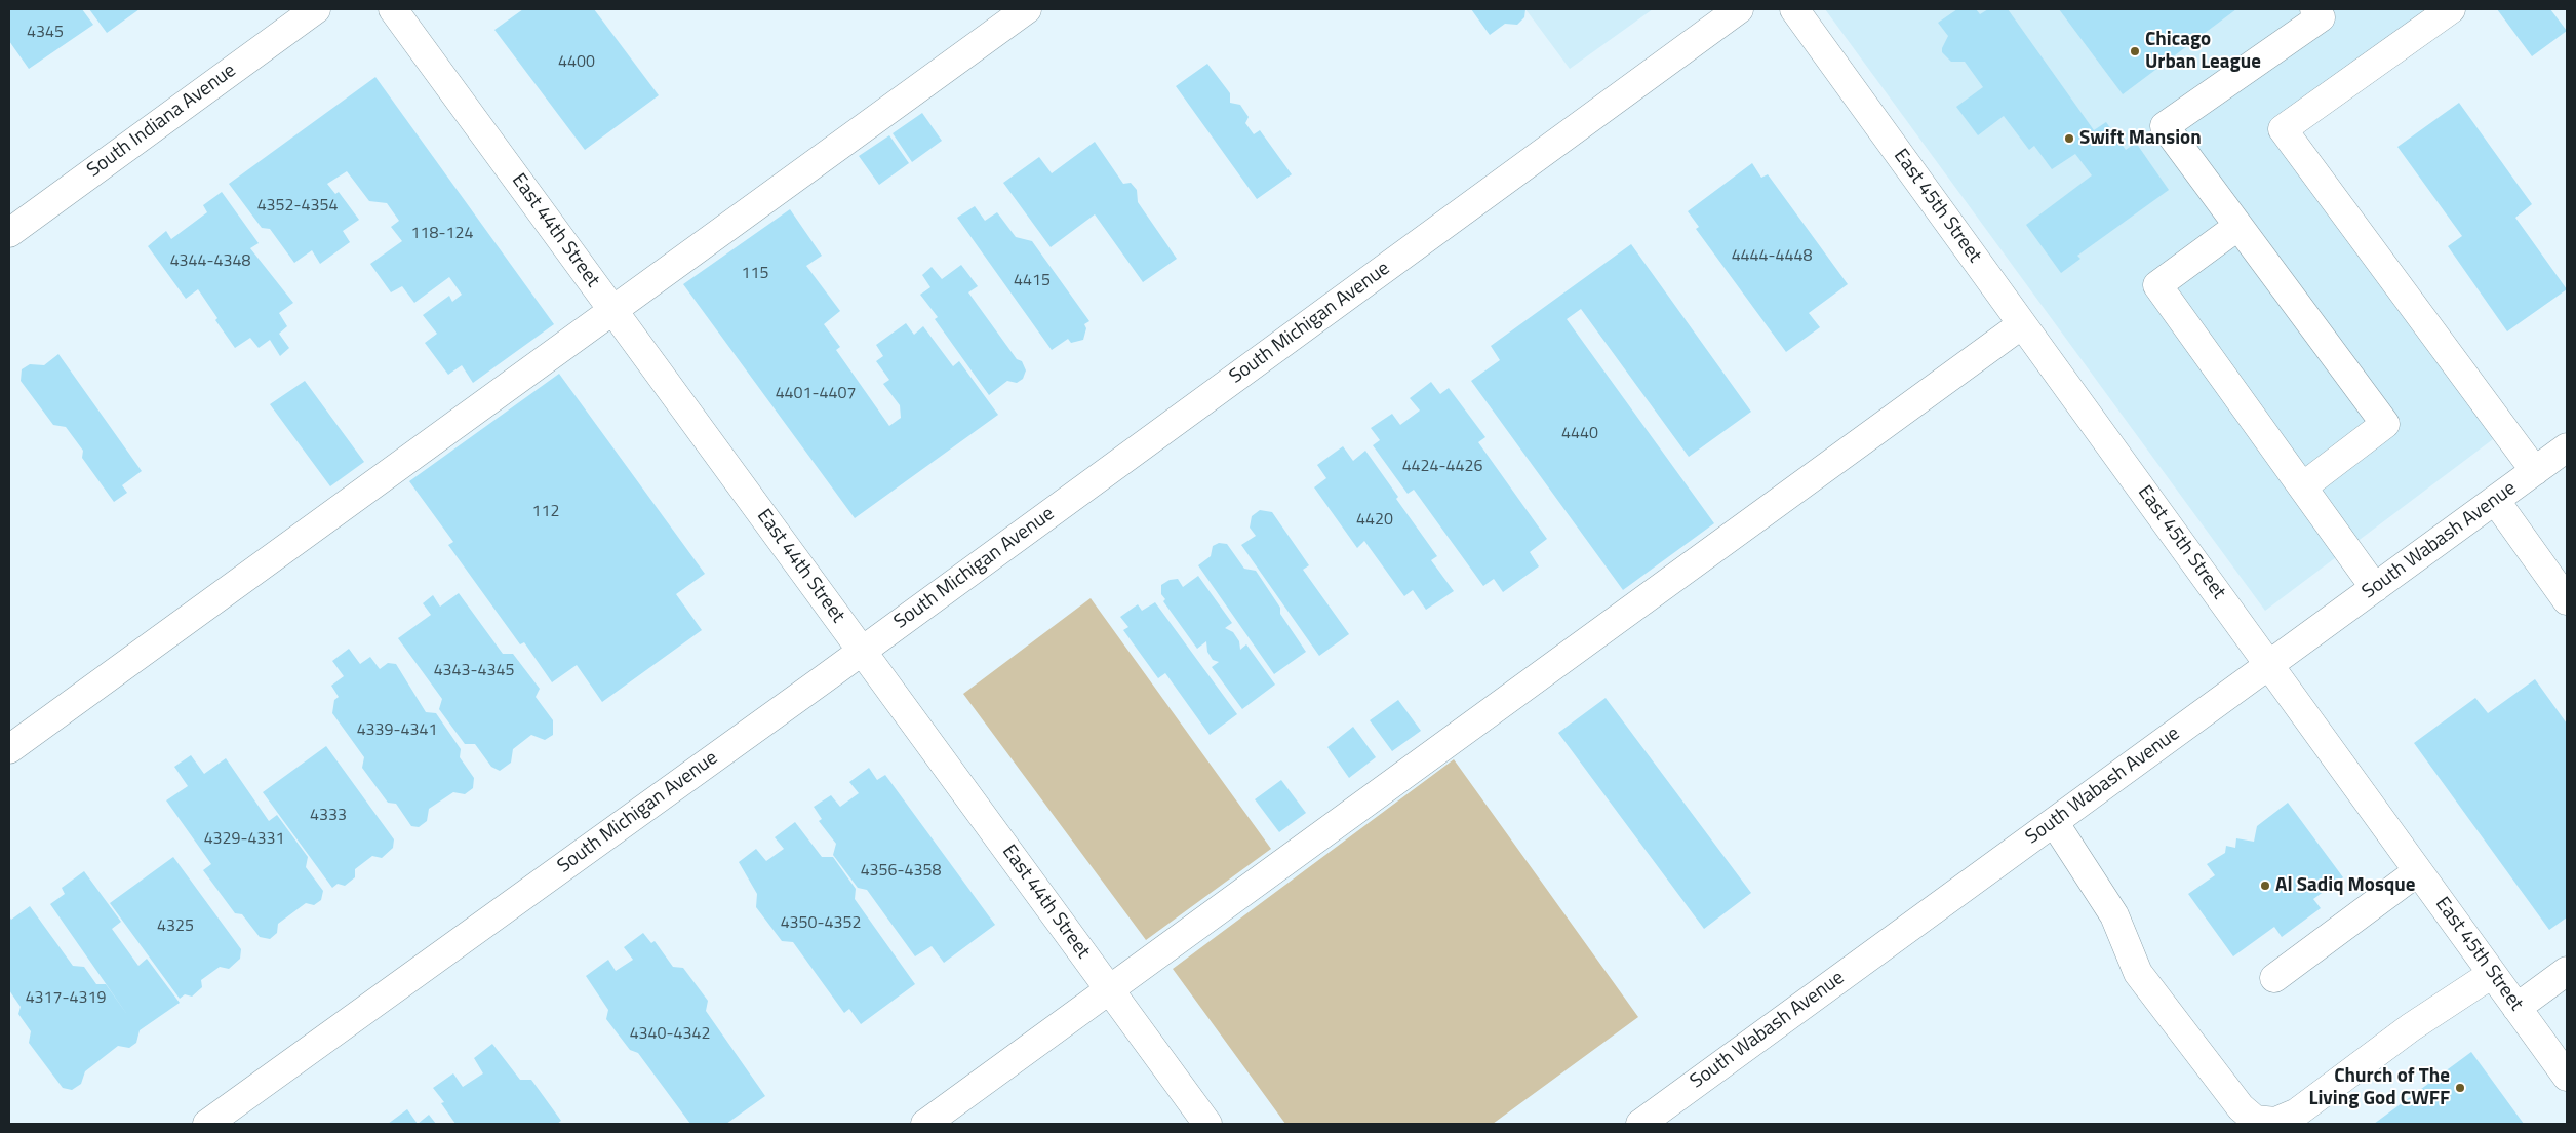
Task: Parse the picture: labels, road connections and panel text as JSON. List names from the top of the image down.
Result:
{
  "streets": {
    "street": [
      "South Indiana Avenue",
      "East 45th Street",
      "East 44th Street",
      "South Michigan Avenue",
      "South Wabash Avenue"
    ]
  },
  "crossings": [
    ["East 45th Street", "South Wabash Avenue"],
    ["East 44th Street", "South Michigan Avenue"]
  ],
  "places": [
    "Chicago Urban League",
    "Swift Mansion",
    "Al Sadiq Mosque",
    "Church of The Living God CWFF"
  ],
  "house_numbers": [
    "4345",
    "4400",
    "4352-4354",
    "118-124",
    "4444-4448",
    "4344-4348",
    "115",
    "4415",
    "4401-4407",
    "4440",
    "4424-4426",
    "112",
    "4420",
    "4343-4345",
    "4339-4341",
    "4333",
    "4329-4331",
    "4356-4358",
    "4350-4352",
    "4325",
    "4317-4319",
    "4340-4342"
  ]
}
